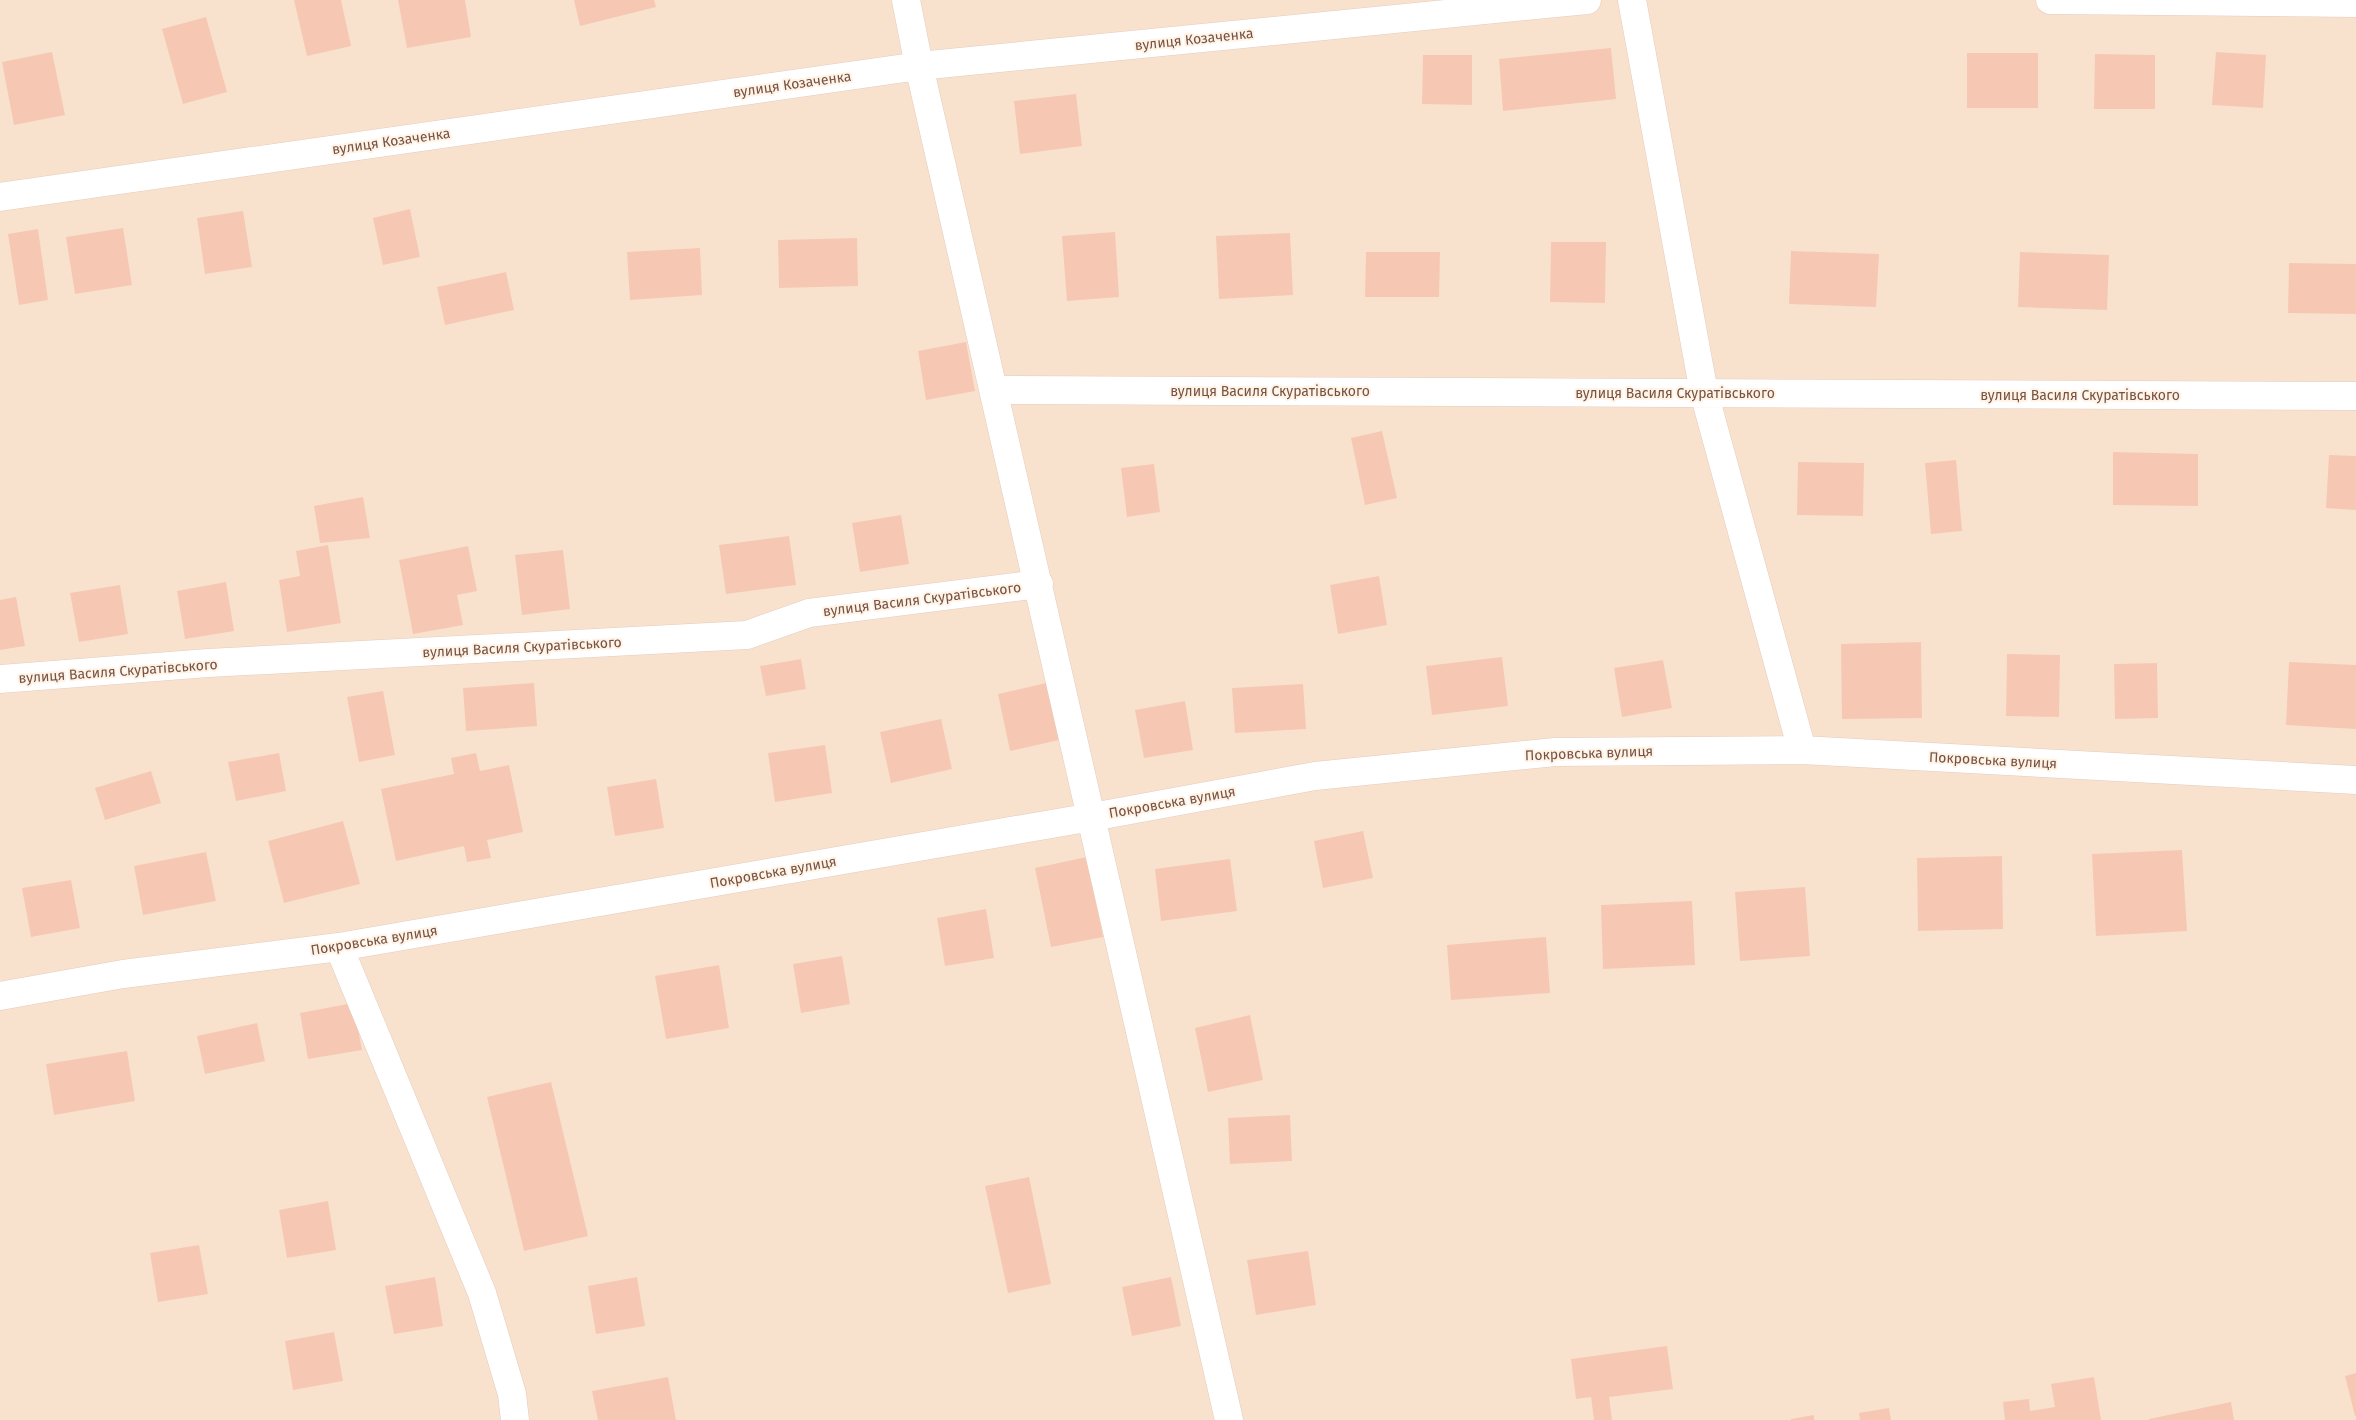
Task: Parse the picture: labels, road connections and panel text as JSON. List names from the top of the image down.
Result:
{
  "streets": {
    "street": ["вулиця Козаченка", "вулиця Василя Скуратівського", "Покровська вулиця"]
  }
}
